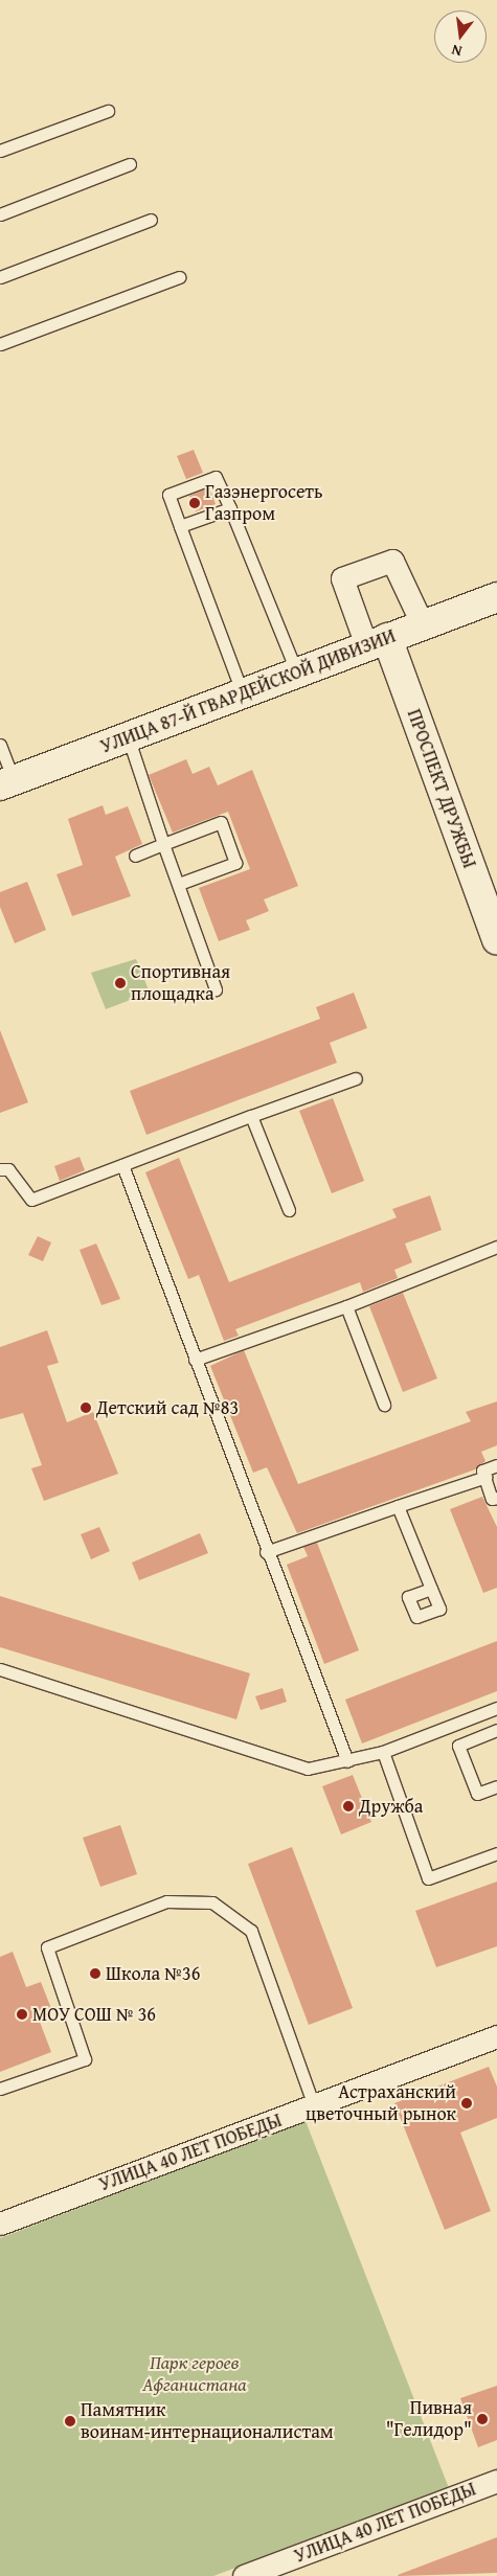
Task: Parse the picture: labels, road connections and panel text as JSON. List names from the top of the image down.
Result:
{
  "streets": {
    "street": ["УЛИЦА 87-Й ГВАРДЕЙСКОЙ ДИВИЗИИ", "ПРОСПЕКТ ДРУЖБЫ", "УЛИЦА 40 ЛЕТ ПОБЕДЫ"]
  },
  "crossings": [
    ["УЛИЦА 87-Й ГВАРДЕЙСКОЙ ДИВИЗИИ", "ПРОСПЕКТ ДРУЖБЫ"]
  ],
  "parks": ["Парк героев Афганистана"],
  "places": [
    "Газэнергосеть Газпром",
    "Спортивная площадка",
    "Детский сад №83",
    "Дружба",
    "Школа №36",
    "МОУ СОШ № 36",
    "Астраханский цветочный рынок",
    "Пивная \"Гелидор\"",
    "Памятник воинам-интернационалистам"
  ],
  "north": "bottom"
}
